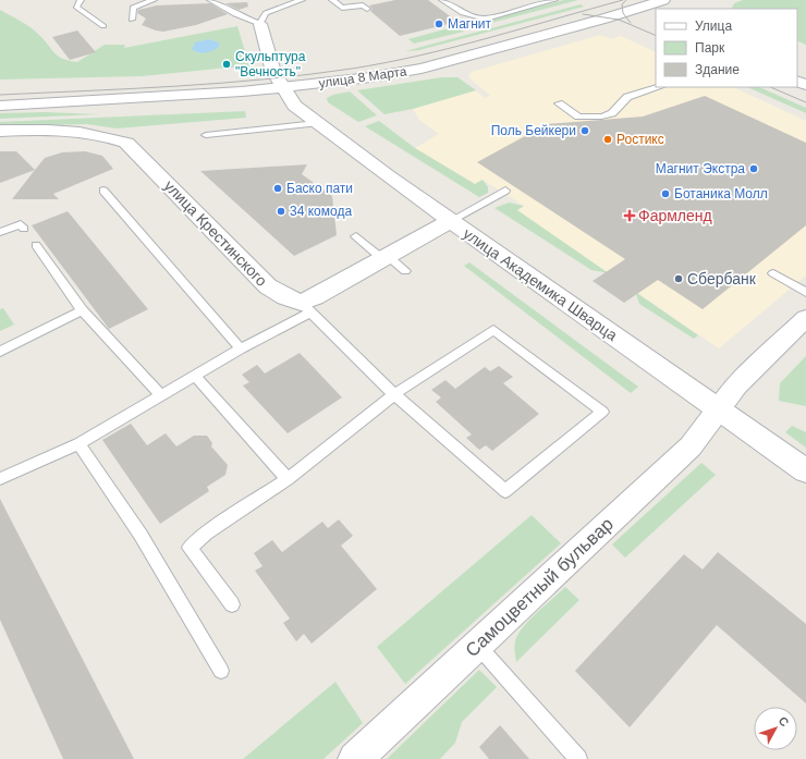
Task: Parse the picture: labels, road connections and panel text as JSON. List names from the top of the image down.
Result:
{
  "streets": {
    "street": [
      "улица 8 Марта",
      "улица Крестинского",
      "улица Академика Шварца",
      "Самоцветный бульвар"
    ]
  },
  "crossings": [
    ["улица 8 Марта", "улица Академика Шварца"],
    ["улица Академика Шварца", "Самоцветный бульвар"]
  ],
  "places": {
    "other": [
      "Магнит",
      "Скульптура \"Вечность\"",
      "Поль Бейкери",
      "Ростикс",
      "Магнит Экстра",
      "Баско пати",
      "Ботаника Молл",
      "34 комода",
      "Сбербанк"
    ],
    "health": ["Фармленд"]
  },
  "legend": ["Улица", "Парк", "Здание"],
  "north": "top right"
}
